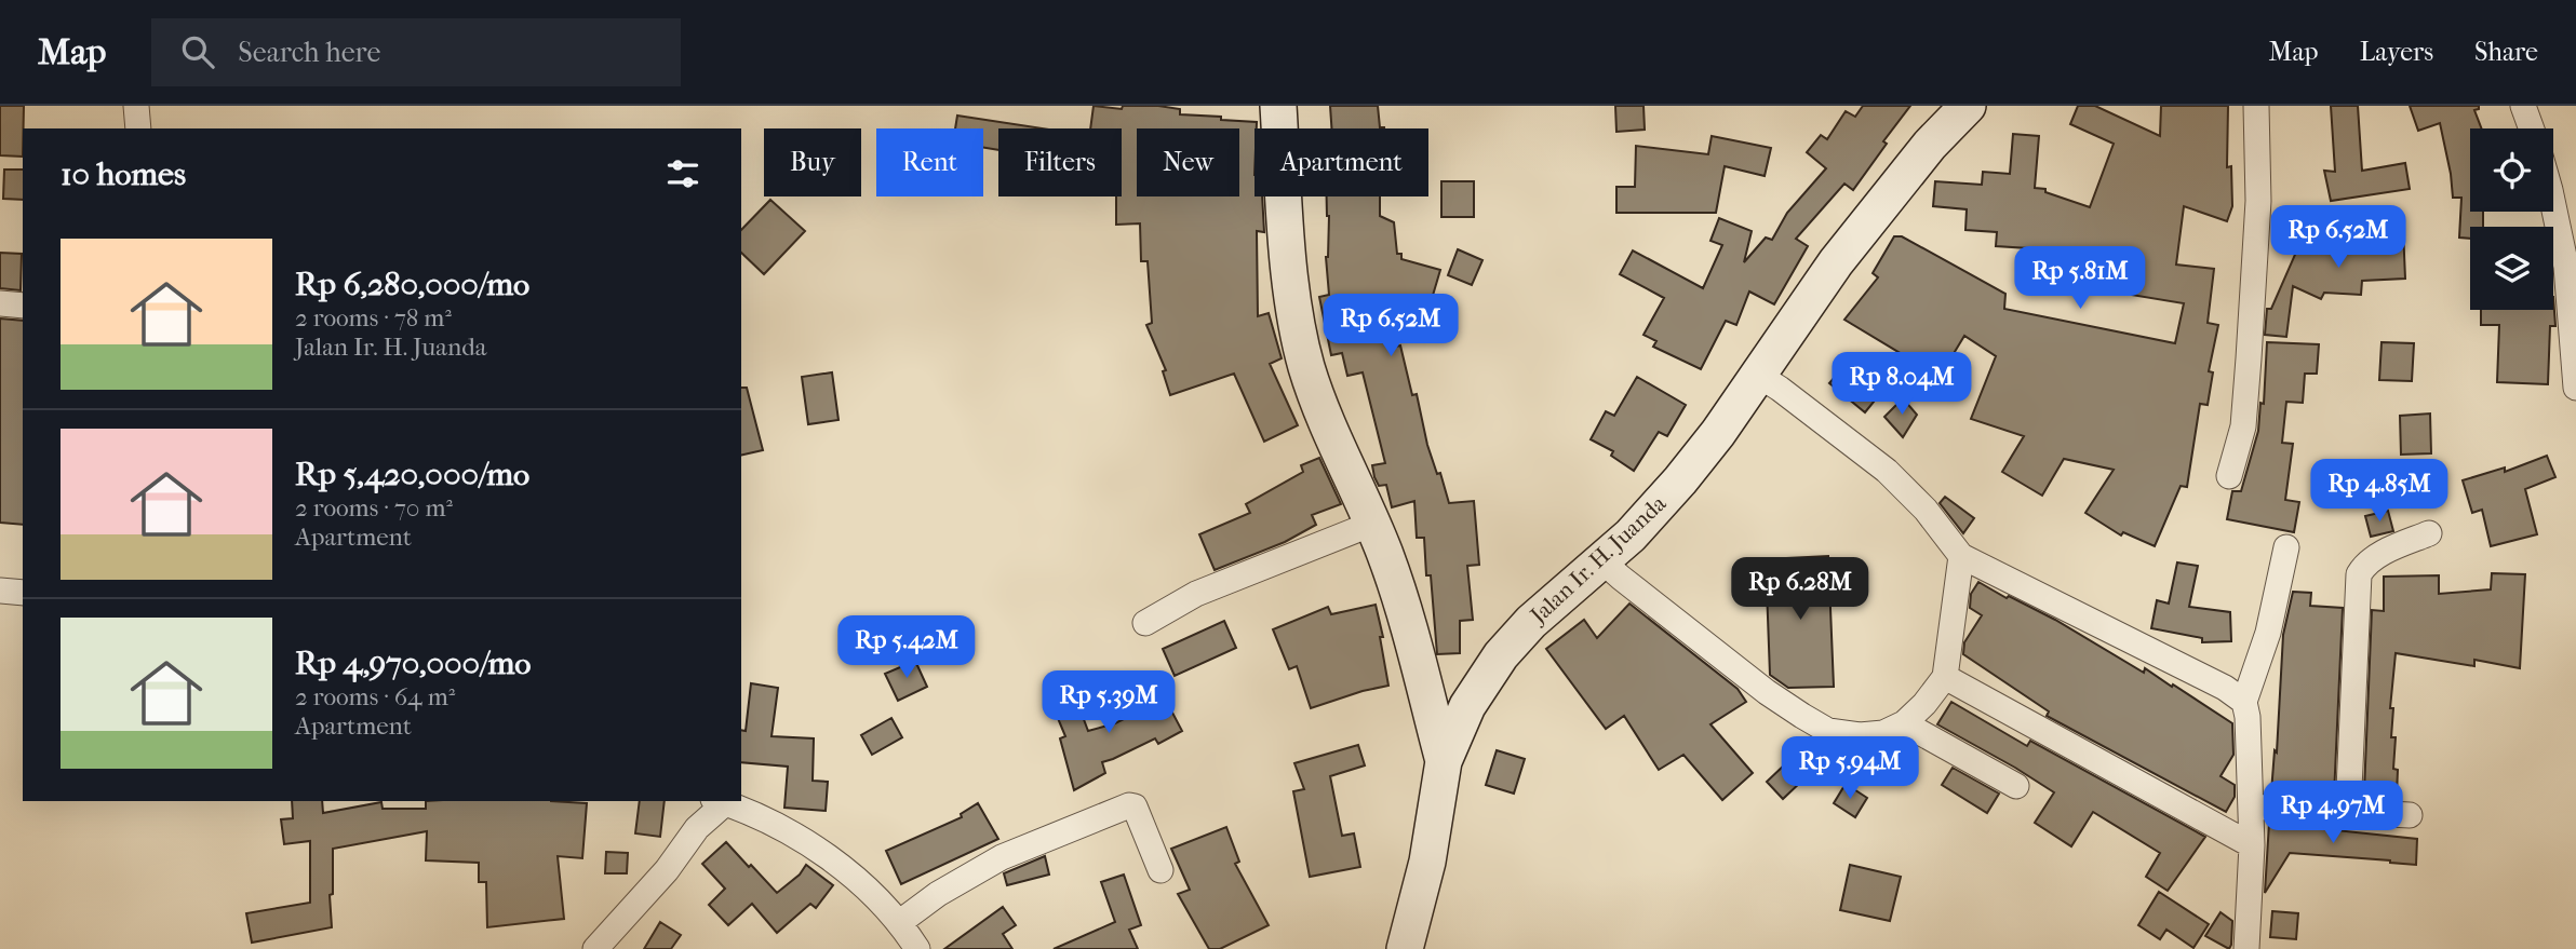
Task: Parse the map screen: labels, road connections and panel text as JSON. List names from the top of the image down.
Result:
{
  "streets": {
    "street": ["Jalan Ir. H. Juanda"]
  },
  "page": {
    "header": "Map",
    "search": "Search here",
    "nav": ["Map", "Layers", "Share"],
    "chip": [
      "Buy",
      "Rent",
      "Filters",
      "New",
      "Apartment"
    ],
    "heading": "10 homes",
    "price": [
      "Rp 6.52M",
      "Rp 5.81M",
      "Rp 6.52M",
      "Rp 8.04M",
      "Rp 4.85M",
      "Rp 6.28M",
      "Rp 5.42M",
      "Rp 5.39M",
      "Rp 5.94M",
      "Rp 4.97M"
    ],
    "list": [
      {
        "name": "Rp 6,280,000/mo",
        "note": "2 rooms · 78 m² · Jalan Ir. H. Juanda"
      },
      {
        "name": "Rp 5,420,000/mo",
        "note": "2 rooms · 70 m² · Apartment"
      },
      {
        "name": "Rp 4,970,000/mo",
        "note": "2 rooms · 64 m² · Apartment"
      }
    ]
  }
}
